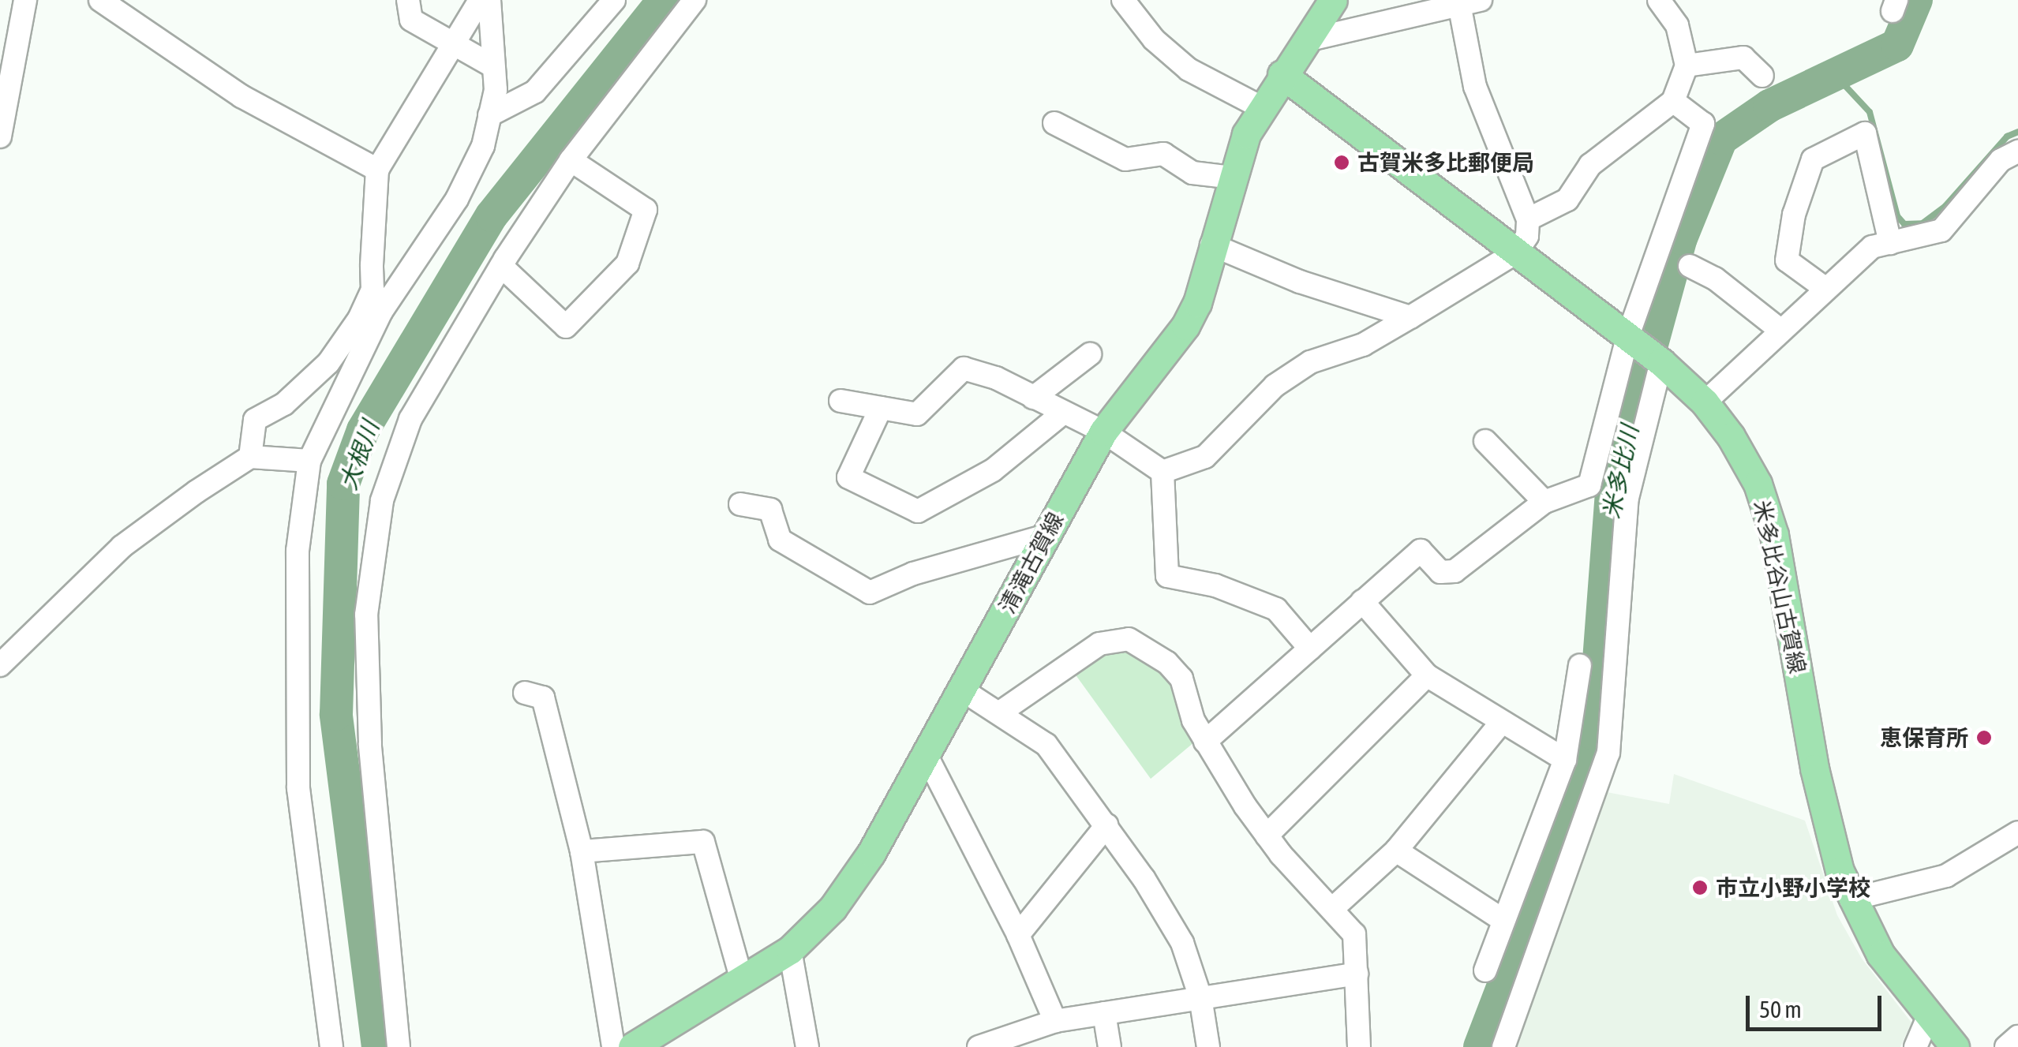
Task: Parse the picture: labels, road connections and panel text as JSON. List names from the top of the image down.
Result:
{
  "streets": {
    "main road": ["清滝古賀線", "米多比谷山古賀線"]
  },
  "crossings": [
    ["清滝古賀線", "米多比谷山古賀線"]
  ],
  "water": ["大根川", "米多比川"],
  "places": ["古賀米多比郵便局", "恵保育所", "市立小野小学校"],
  "scale_bar": "50 m"
}
